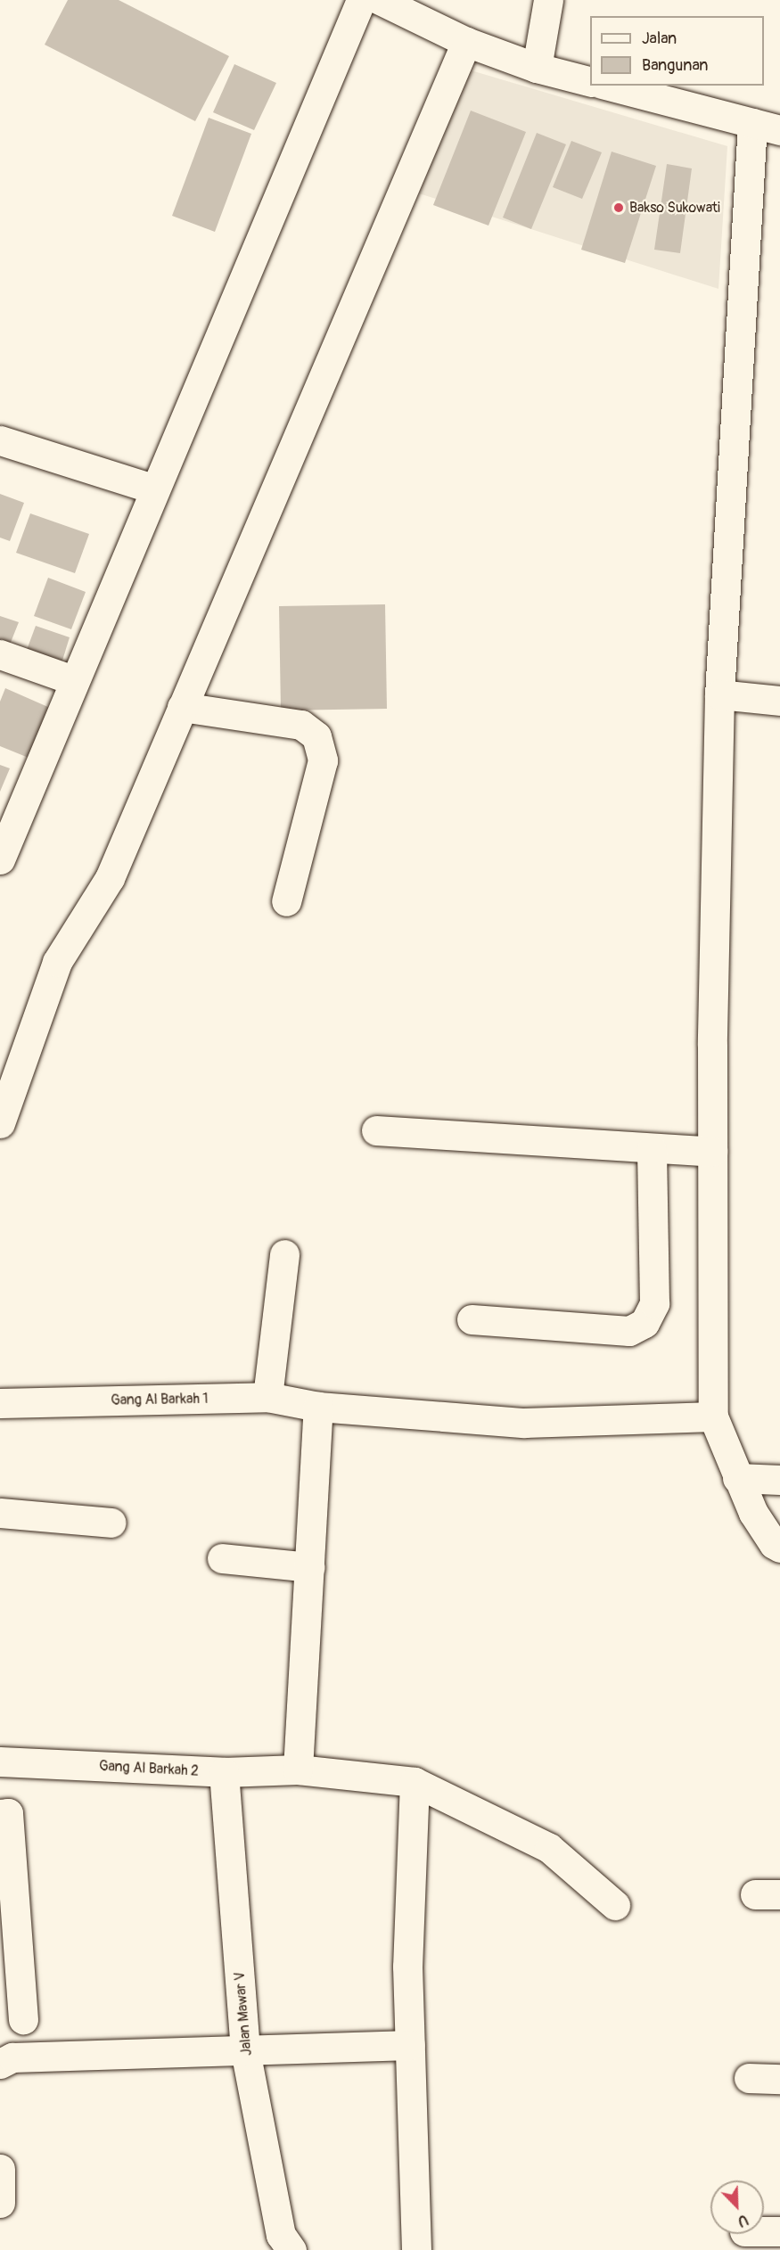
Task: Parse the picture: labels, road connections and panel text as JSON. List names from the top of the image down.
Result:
{
  "streets": {
    "street": ["Gang Al Barkah 1", "Gang Al Barkah 2", "Jalan Mawar V"]
  },
  "crossings": [
    ["Gang Al Barkah 2", "Jalan Mawar V"]
  ],
  "places": ["Bakso Sukowati"],
  "legend": ["Jalan", "Bangunan"],
  "north": "bottom right"
}
